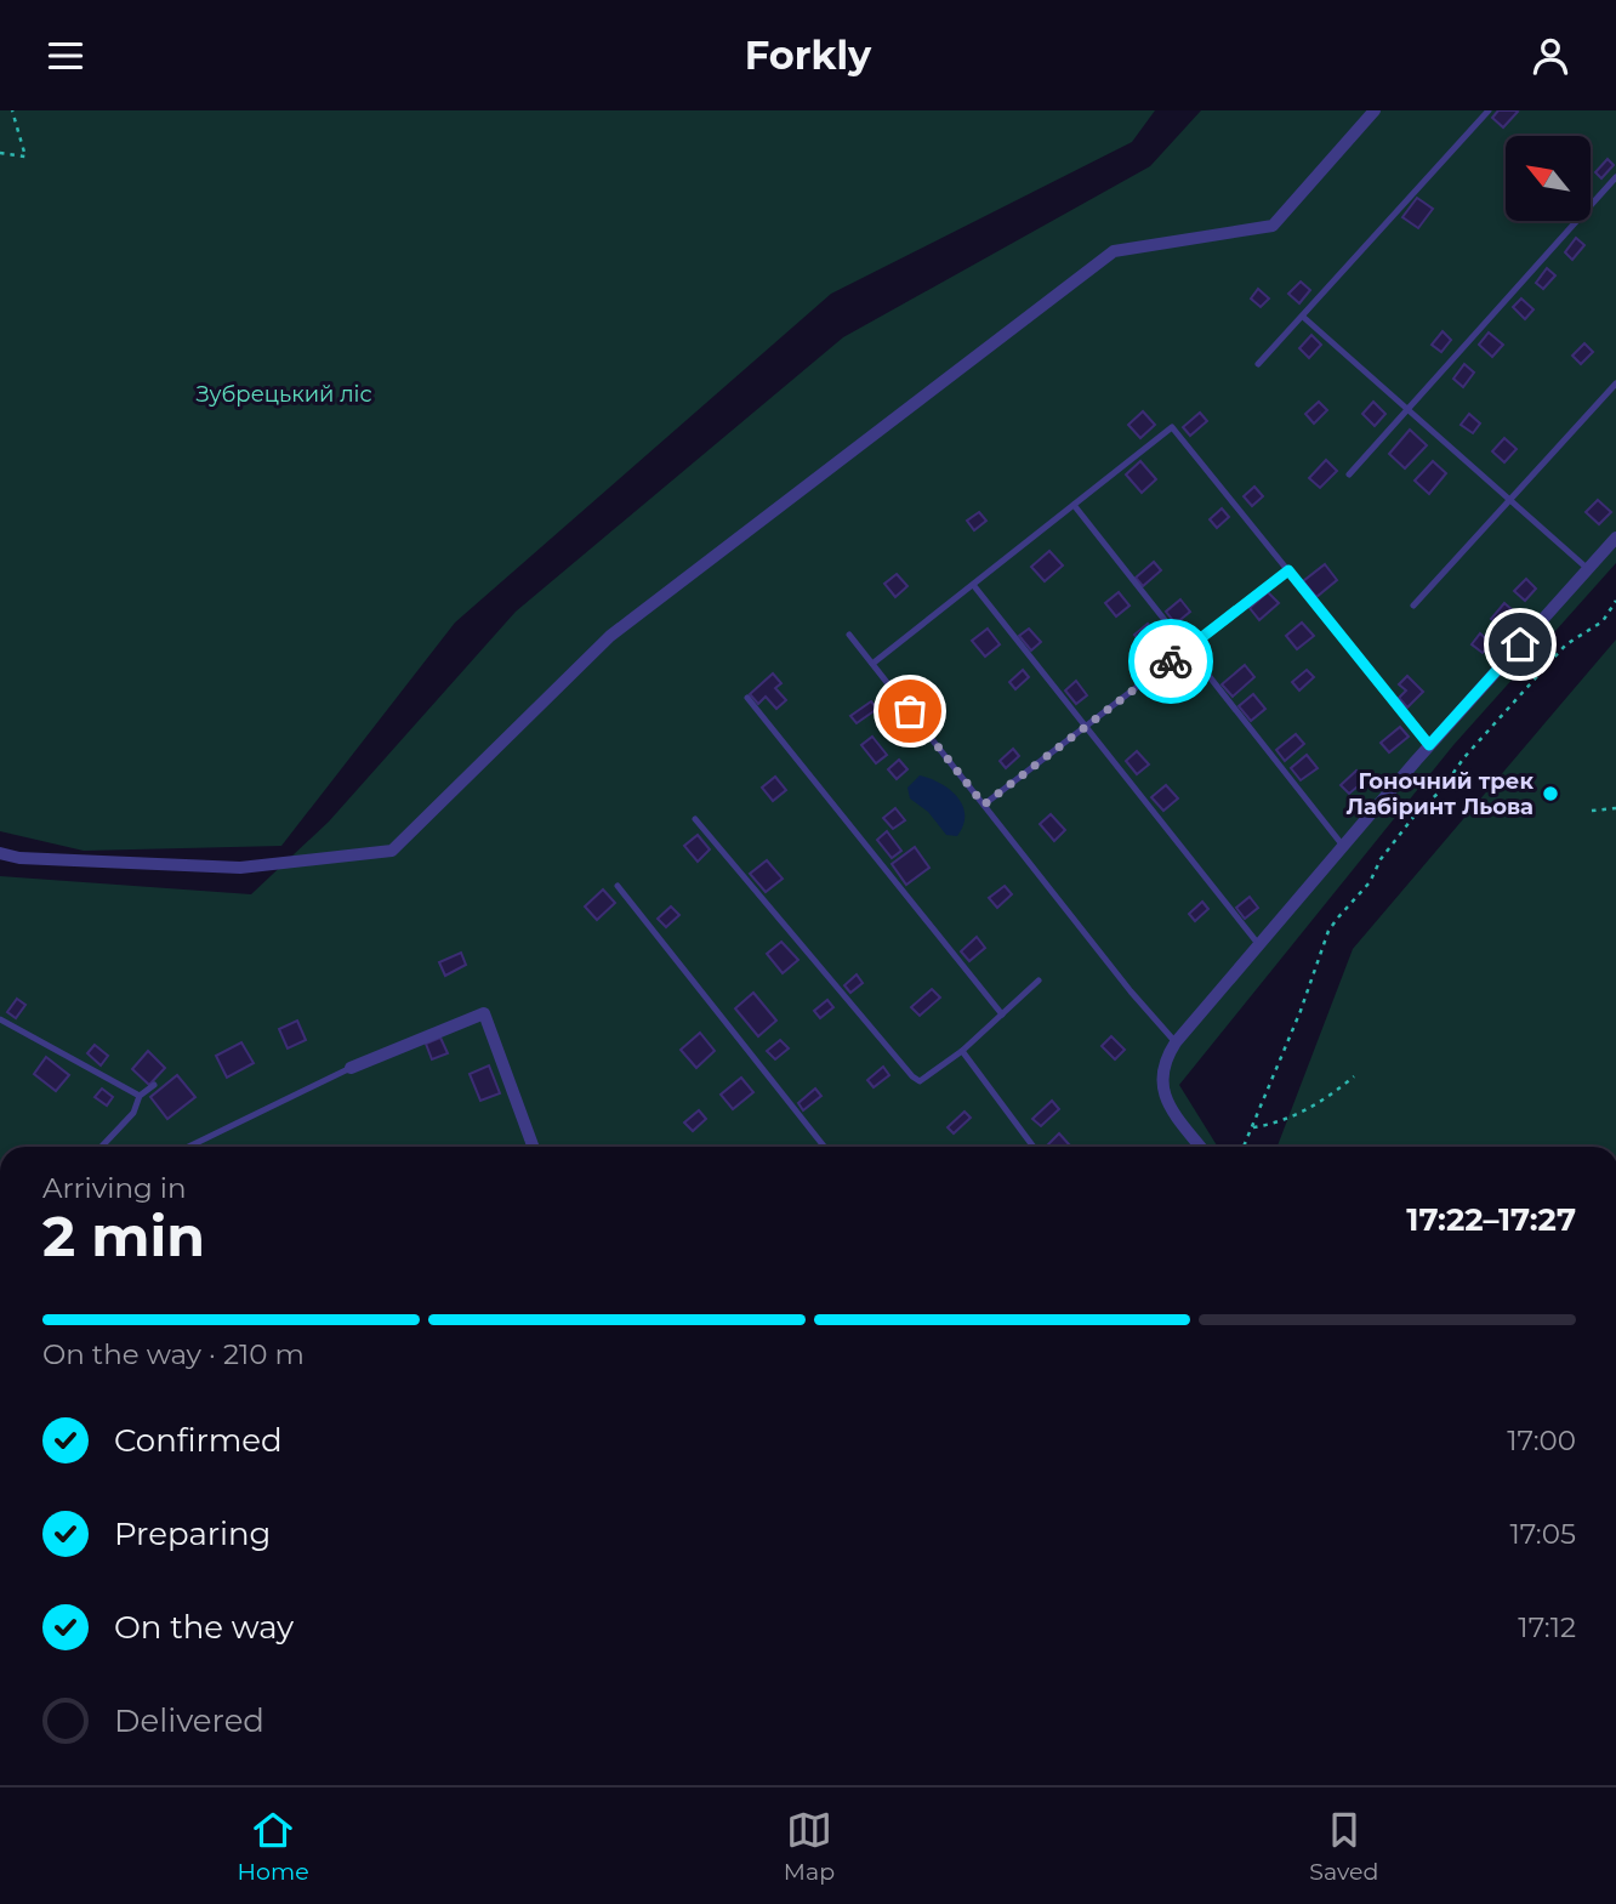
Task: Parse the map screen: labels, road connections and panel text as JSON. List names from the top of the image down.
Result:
{
  "parks": ["Зубрецький ліс"],
  "places": ["Гоночний трек Лабіринт Льова"],
  "north": "top left",
  "page": {
    "header": "Forkly",
    "heading": ["2 min", "Arriving in", "17:22–17:27"],
    "bar": "On the way · 210 m",
    "list": [
      ["Confirmed", "17:00"],
      ["Preparing", "17:05"],
      ["On the way", "17:12"],
      "Delivered"
    ],
    "tabs": ["Home", "Map", "Saved"]
  }
}
